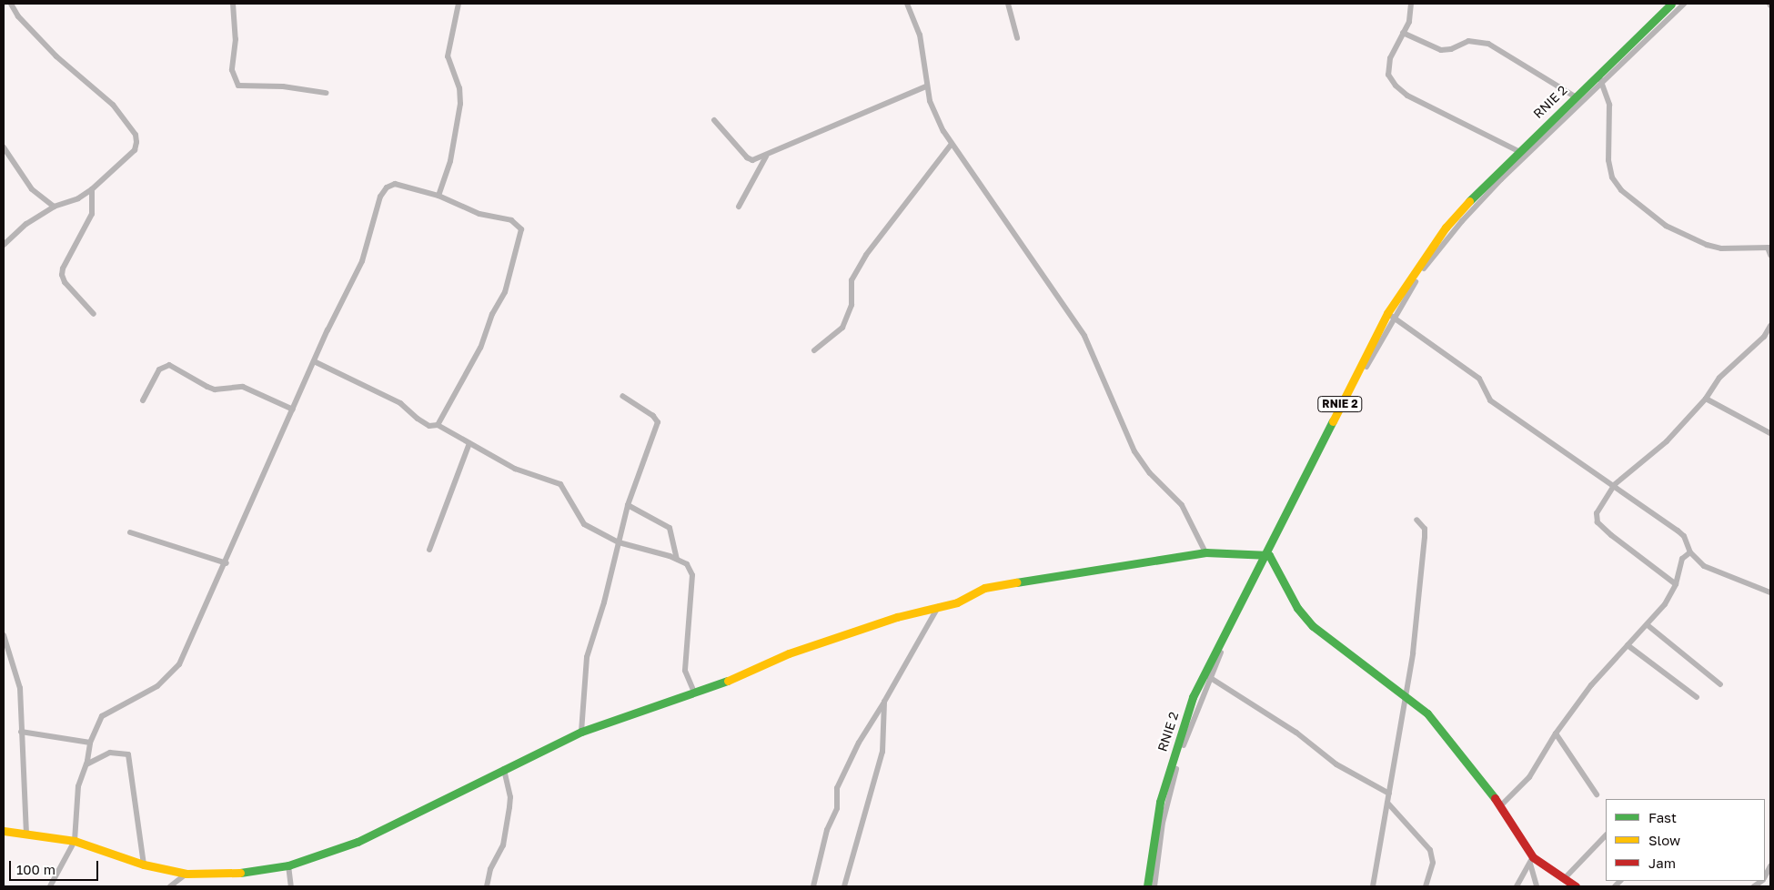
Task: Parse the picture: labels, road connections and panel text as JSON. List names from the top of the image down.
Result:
{
  "streets": {
    "main road": ["RNIE 2"]
  },
  "legend": ["Fast", "Slow", "Jam"],
  "scale_bar": "100 m"
}
